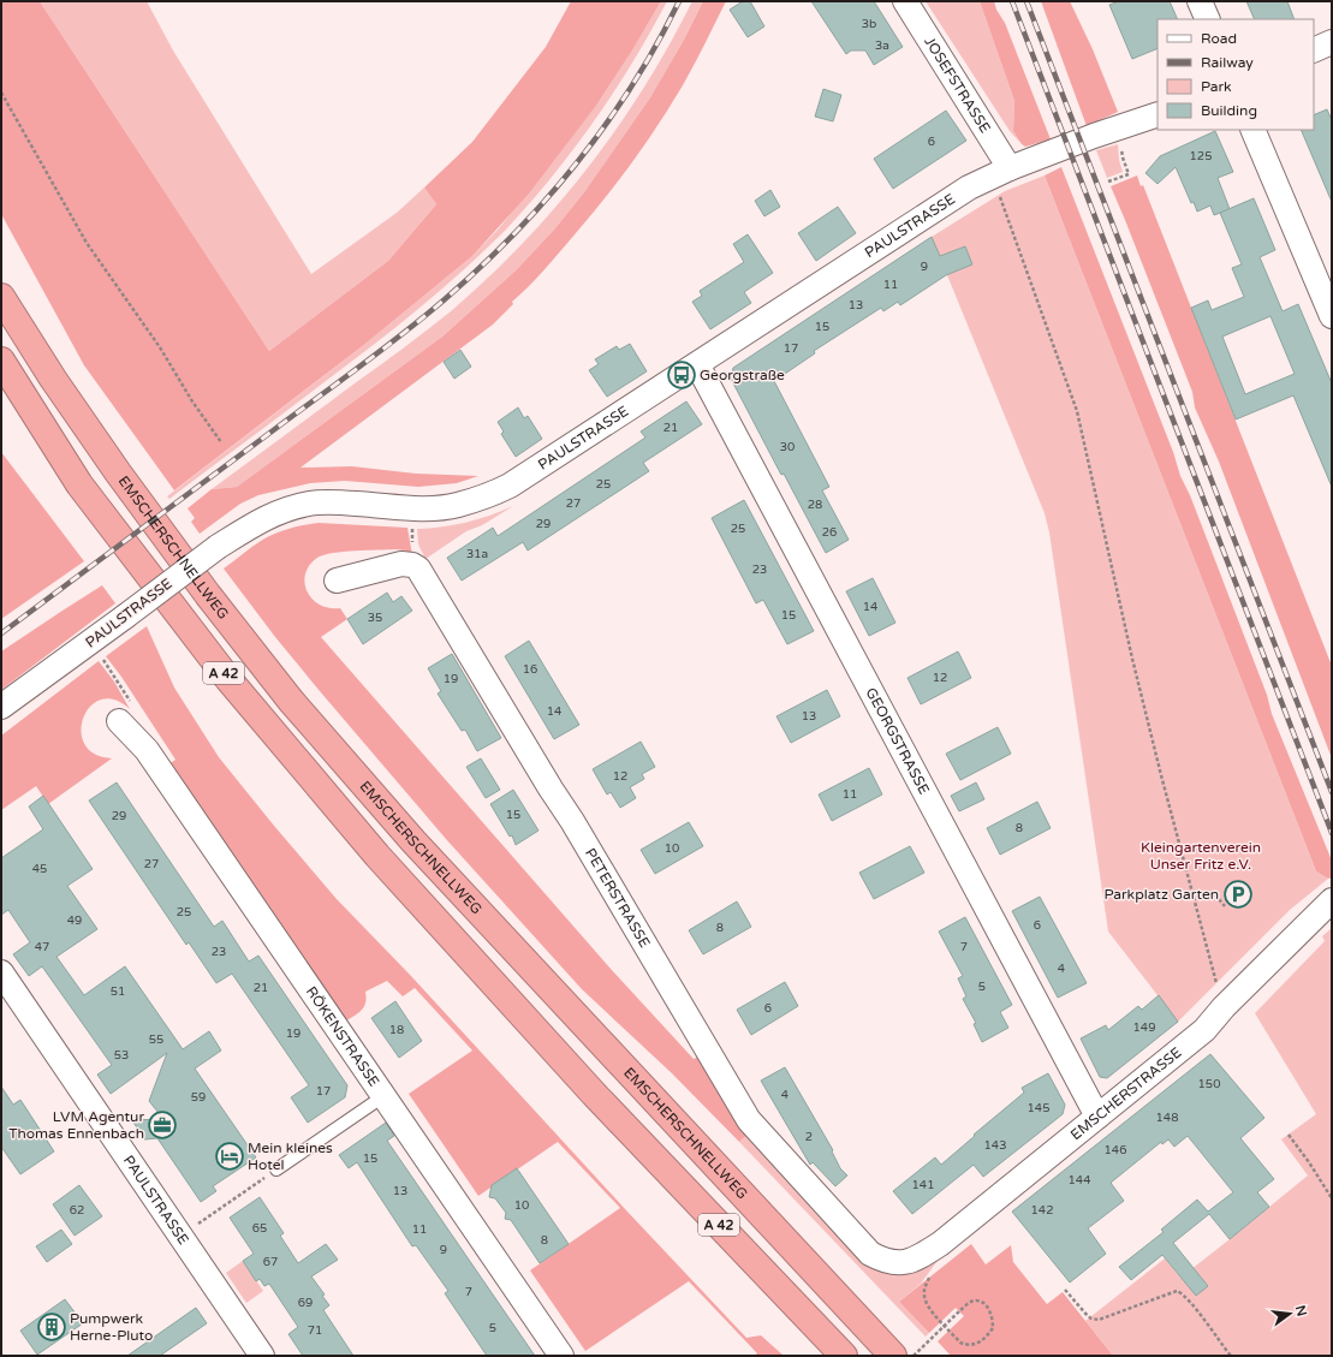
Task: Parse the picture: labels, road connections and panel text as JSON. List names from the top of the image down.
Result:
{
  "streets": {
    "highway": ["EMSCHERSCHNELLWEG", "A 42"],
    "street": [
      "JOSEFSTRASSE",
      "PAULSTRASSE",
      "GEORGSTRASSE",
      "PETERSTRASSE",
      "RÖKENSTRASSE",
      "EMSCHERSTRASSE"
    ]
  },
  "crossings": [
    ["JOSEFSTRASSE", "PAULSTRASSE"],
    ["PAULSTRASSE", "GEORGSTRASSE"],
    ["GEORGSTRASSE", "EMSCHERSTRASSE"],
    ["PETERSTRASSE", "EMSCHERSTRASSE"]
  ],
  "parks": ["Kleingartenverein Unser Fritz e.V."],
  "places": {
    "bus stop": ["Georgstraße"],
    "parking": ["Parkplatz Garten"],
    "office": ["LVM Agentur Thomas Ennenbach"],
    "hotel": ["Mein kleines Hotel"],
    "building": ["Pumpwerk Herne-Pluto"]
  },
  "house_numbers": [
    "3b",
    "3a",
    "6",
    "125",
    "9",
    "11",
    "13",
    "15",
    "17",
    "21",
    "30",
    "25",
    "27",
    "28",
    "29",
    "25",
    "26",
    "31a",
    "23",
    "14",
    "15",
    "35",
    "16",
    "12",
    "19",
    "14",
    "13",
    "12",
    "11",
    "15",
    "29",
    "8",
    "10",
    "27",
    "45",
    "25",
    "49",
    "6",
    "8",
    "47",
    "7",
    "23",
    "4",
    "5",
    "21",
    "51",
    "6",
    "149",
    "18",
    "19",
    "55",
    "53",
    "150",
    "17",
    "4",
    "59",
    "145",
    "148",
    "2",
    "143",
    "146",
    "15",
    "144",
    "141",
    "13",
    "10",
    "62",
    "142",
    "65",
    "11",
    "8",
    "9",
    "67",
    "7",
    "69",
    "5",
    "71"
  ],
  "legend": [
    "Road",
    "Railway",
    "Park",
    "Building"
  ],
  "north": "right"
}
